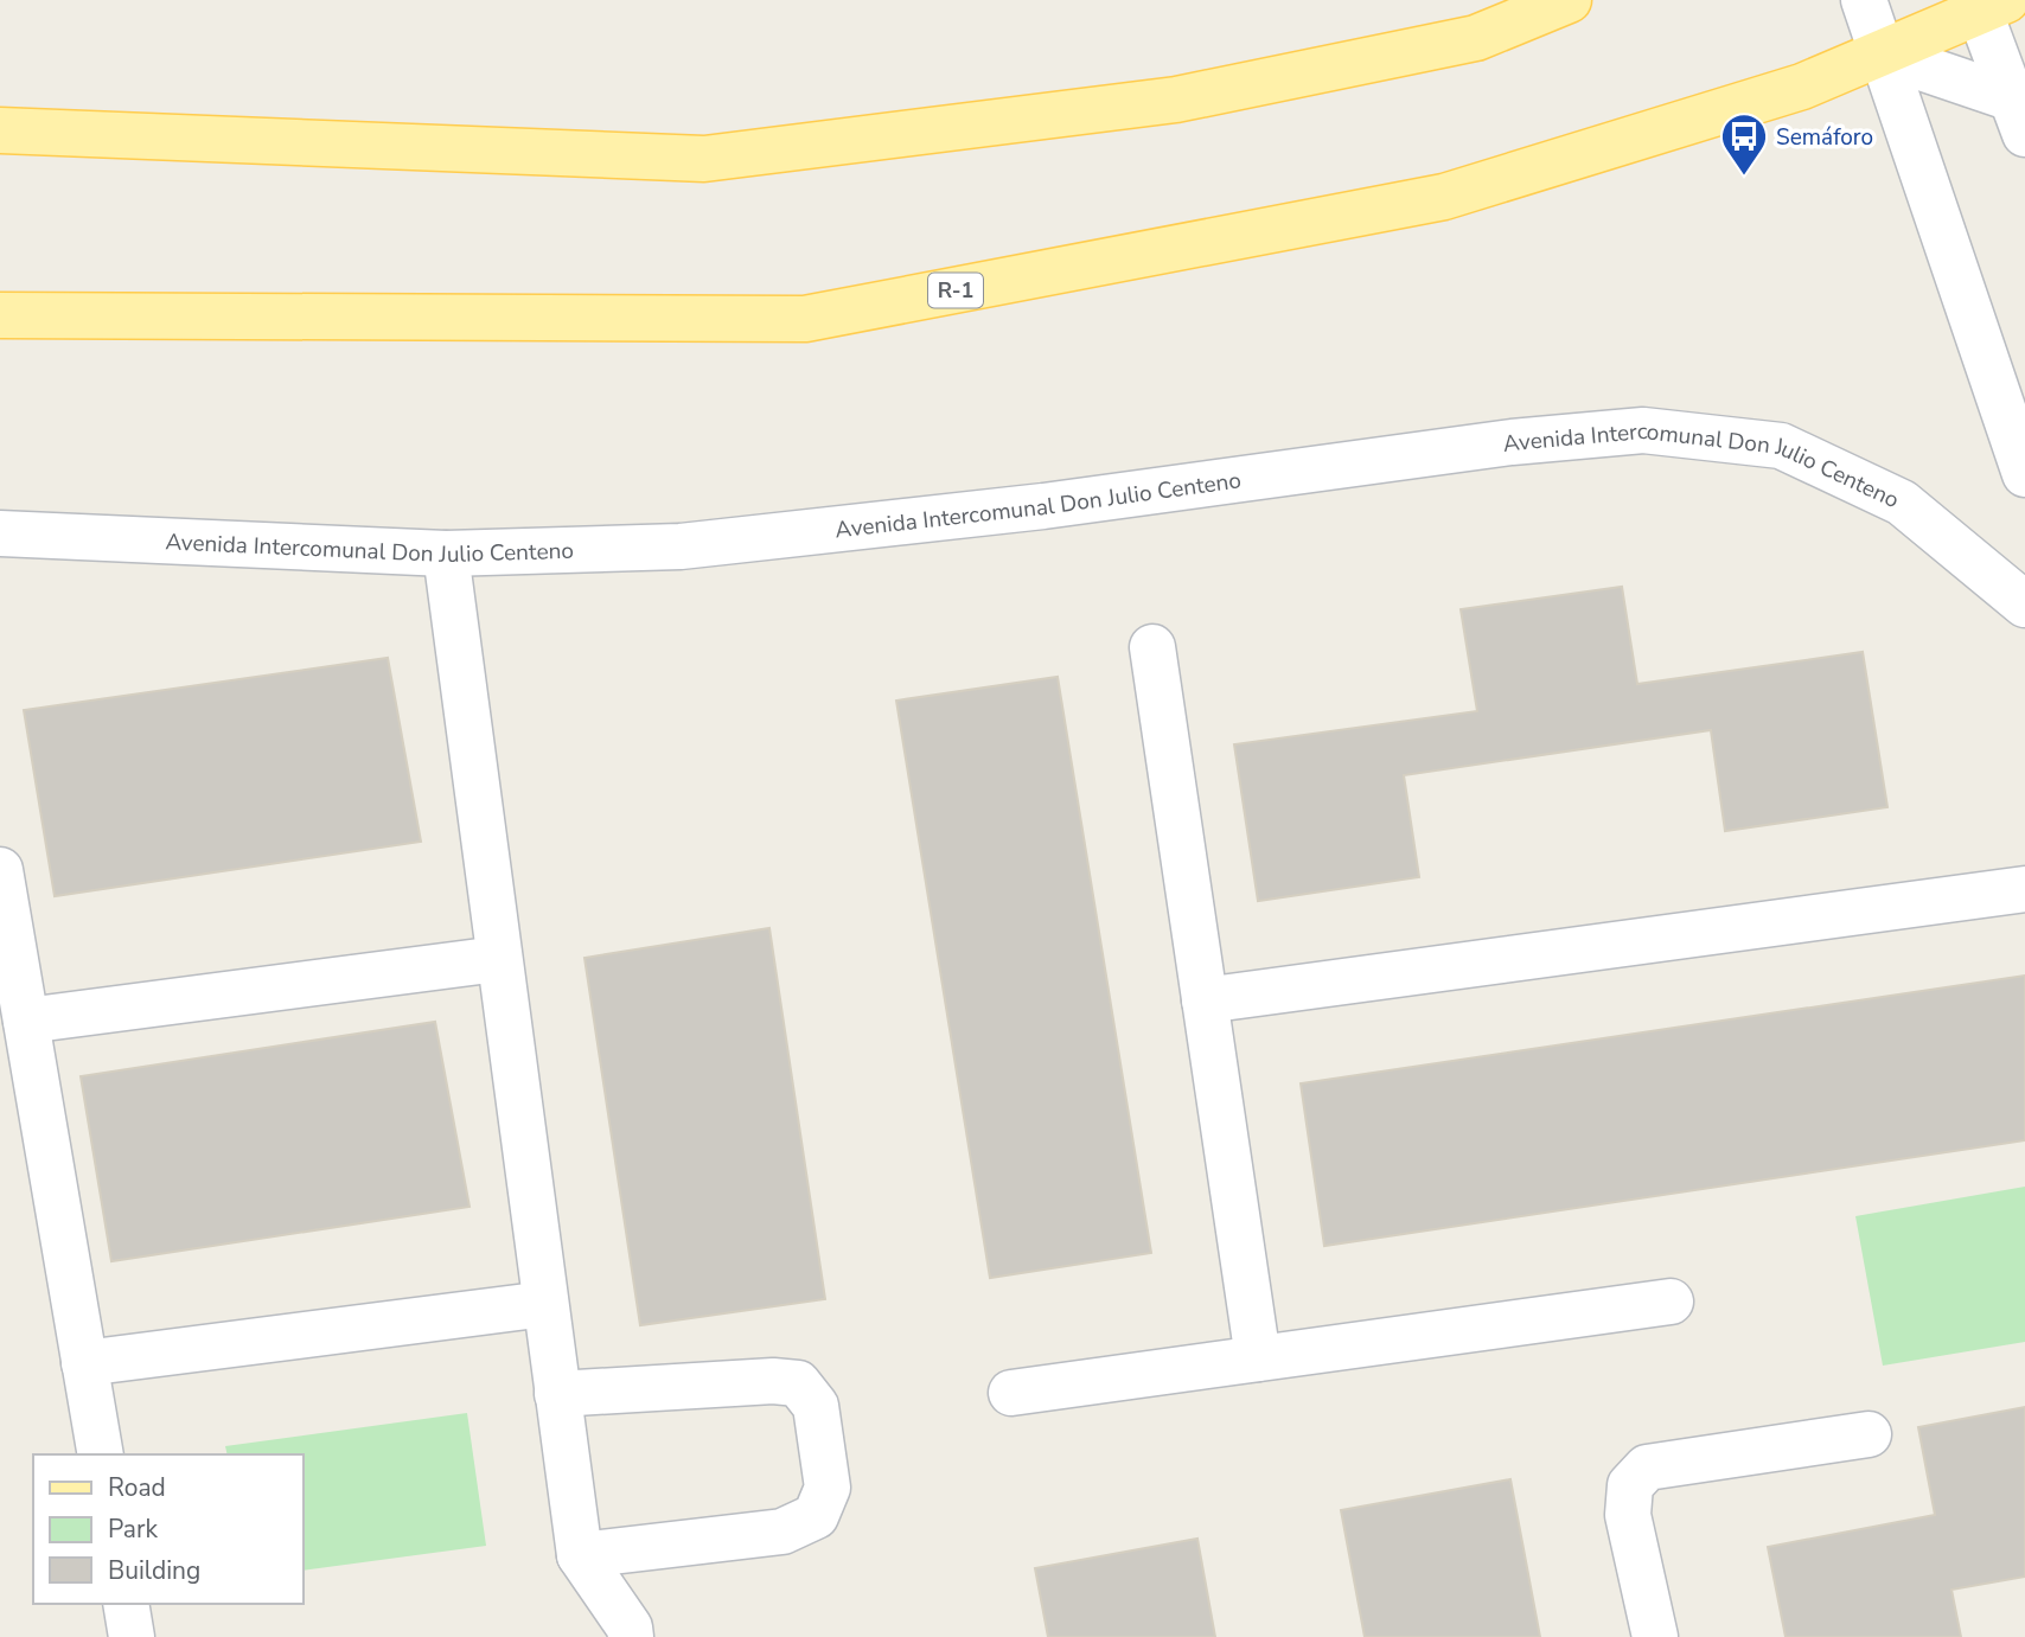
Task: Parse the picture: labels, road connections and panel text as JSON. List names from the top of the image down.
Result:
{
  "streets": {
    "main road": ["R-1"],
    "street": ["Avenida Intercomunal Don Julio Centeno"]
  },
  "places": {
    "bus stop": ["Semáforo"]
  },
  "legend": ["Road", "Park", "Building"]
}
